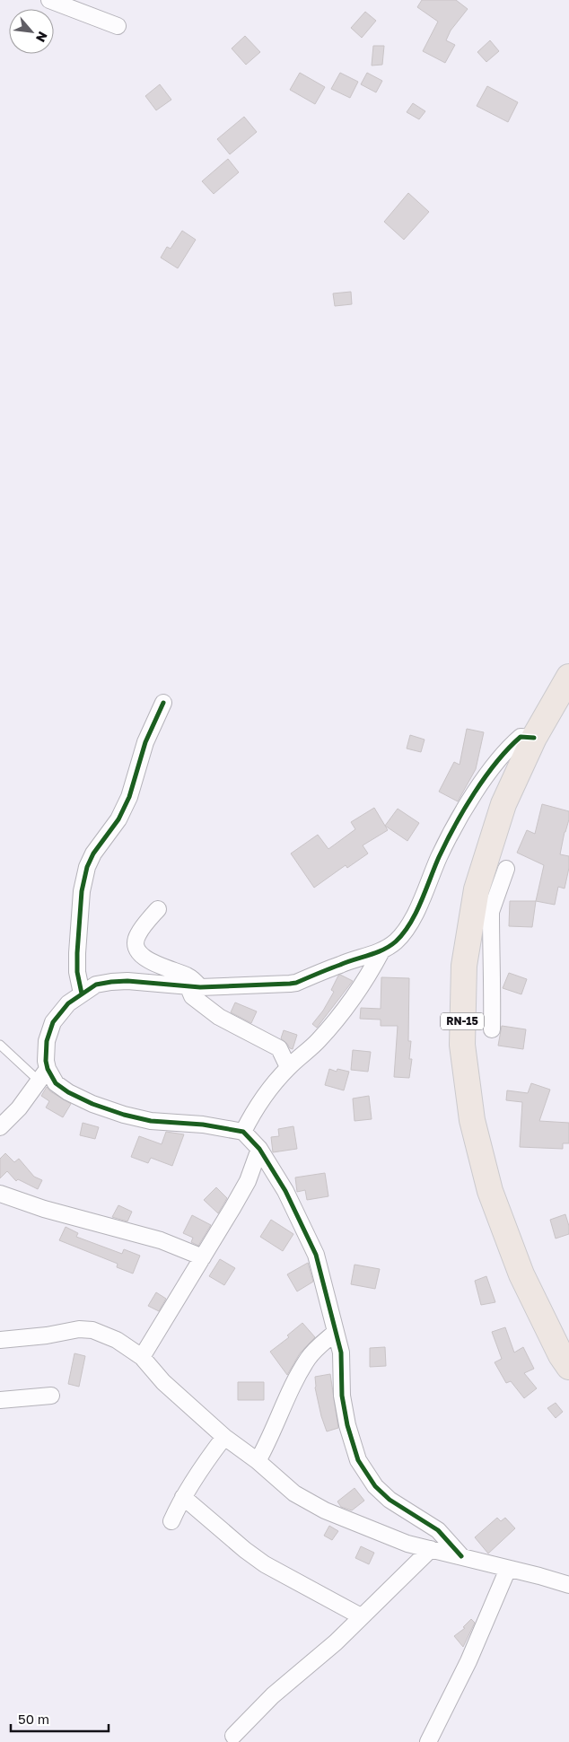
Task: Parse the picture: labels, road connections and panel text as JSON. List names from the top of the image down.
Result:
{
  "streets": {
    "main road": ["RN-15"]
  },
  "scale_bar": "50 m",
  "north": "bottom right"
}
